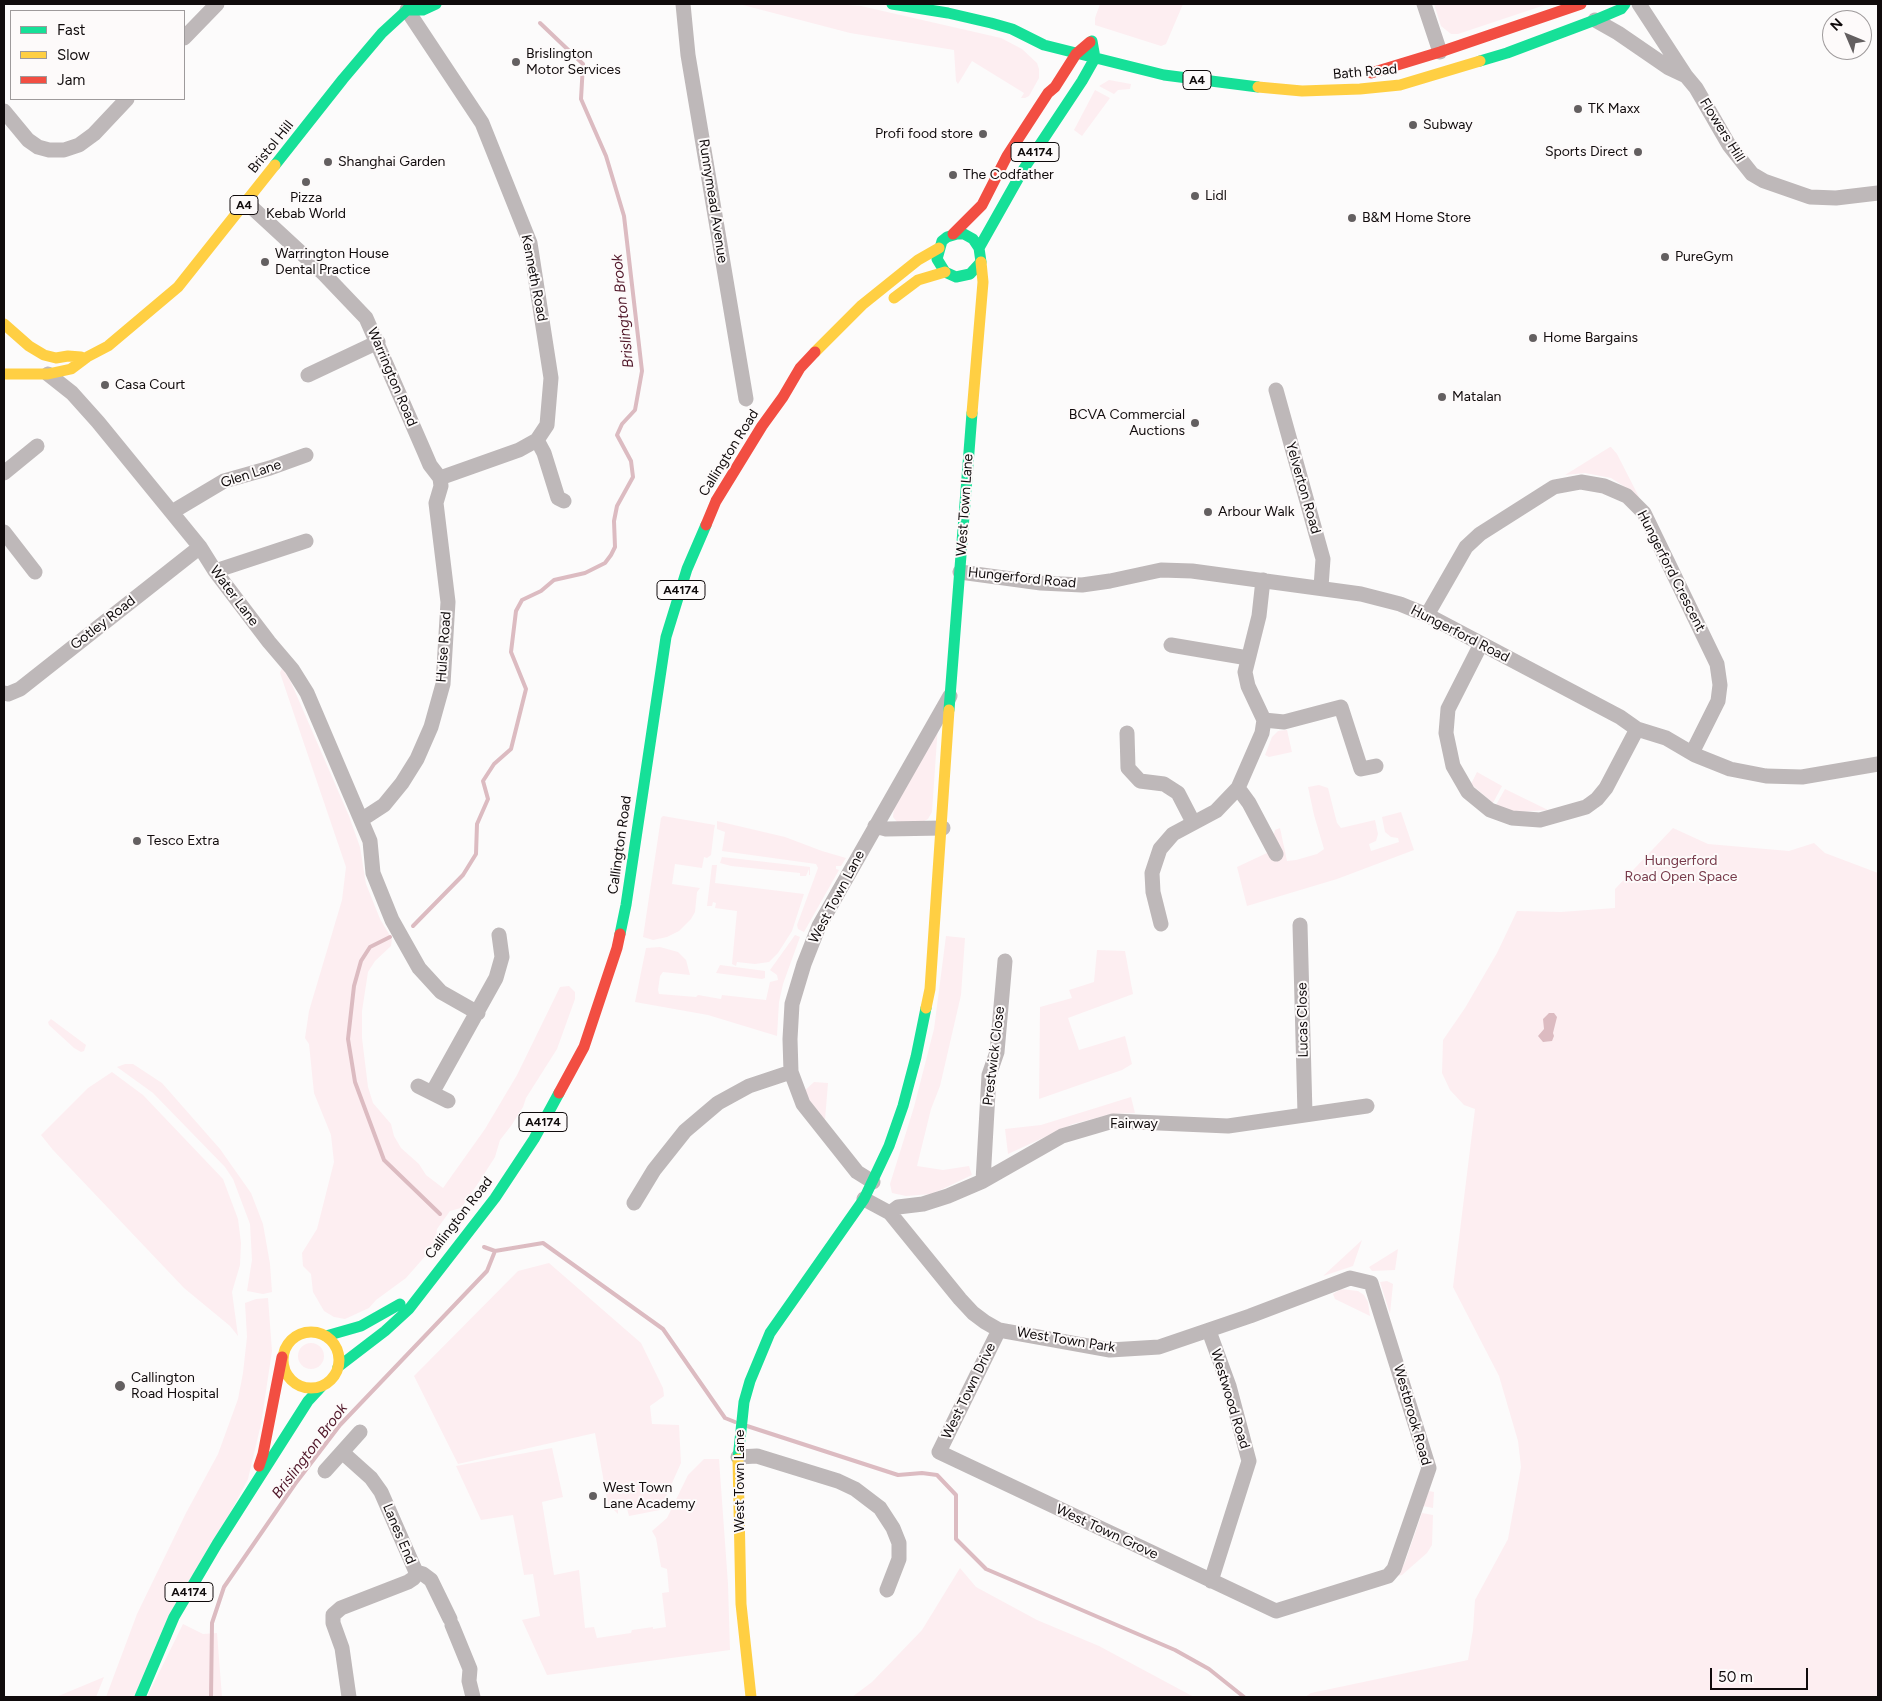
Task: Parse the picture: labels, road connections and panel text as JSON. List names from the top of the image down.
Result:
{
  "streets": {
    "main road": [
      "Bath Road",
      "A4",
      "Bristol Hill",
      "A4174",
      "Callington Road",
      "West Town Lane"
    ],
    "street": [
      "Flowers Hill",
      "Runnymead Avenue",
      "Kenneth Road",
      "Warrington Road",
      "Glen Lane",
      "Yelverton Road",
      "Hungerford Crescent",
      "Hungerford Road",
      "Water Lane",
      "Gotley Road",
      "Hulse Road",
      "Lucas Close",
      "Prestwick Close",
      "Fairway",
      "West Town Park",
      "West Town Drive",
      "Westwood Road",
      "Westbrook Road",
      "West Town Grove",
      "Lanes End"
    ]
  },
  "crossings": [
    ["Bath Road", "A4"],
    ["Bath Road", "Flowers Hill"],
    ["Bath Road", "A4174"],
    ["A4", "Bristol Hill"],
    ["A4", "A4174"],
    ["A4", "Water Lane"],
    ["Bristol Hill", "Kenneth Road"],
    ["Bristol Hill", "Warrington Road"],
    ["Bristol Hill", "Water Lane"],
    ["A4174", "Callington Road"],
    ["A4174", "West Town Lane"],
    ["Warrington Road", "Hulse Road"],
    ["Glen Lane", "Water Lane"],
    ["Yelverton Road", "Hungerford Road"],
    ["West Town Lane", "Hungerford Road"],
    ["West Town Lane", "West Town Park"],
    ["Hungerford Crescent", "Hungerford Road"],
    ["Water Lane", "Gotley Road"],
    ["Water Lane", "Hulse Road"],
    ["Lucas Close", "Fairway"],
    ["Prestwick Close", "Fairway"],
    ["Fairway", "West Town Park"],
    ["West Town Park", "West Town Drive"],
    ["West Town Park", "Westwood Road"],
    ["West Town Park", "Westbrook Road"],
    ["West Town Drive", "West Town Grove"],
    ["Westwood Road", "West Town Grove"],
    ["Westbrook Road", "West Town Grove"]
  ],
  "water": ["Brislington Brook"],
  "parks": ["Hungerford Road Open Space"],
  "places": [
    "Brislington Motor Services",
    "TK Maxx",
    "Subway",
    "Profi food store",
    "Sports Direct",
    "Shanghai Garden",
    "The Codfather",
    "Pizza Kebab World",
    "Lidl",
    "B&M Home Store",
    "PureGym",
    "Warrington House Dental Practice",
    "Home Bargains",
    "Casa Court",
    "Matalan",
    "BCVA Commercial Auctions",
    "Arbour Walk",
    "Tesco Extra",
    "Callington Road Hospital",
    "West Town Lane Academy"
  ],
  "legend": ["Fast", "Slow", "Jam"],
  "scale_bar": "50 m",
  "north": "top left"
}
